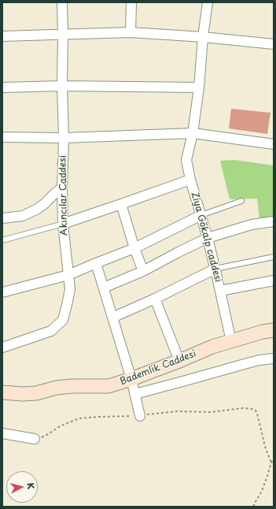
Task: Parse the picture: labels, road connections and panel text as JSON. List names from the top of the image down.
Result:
{
  "streets": {
    "street": ["Akıncılar Caddesi", "Ziya Gökalp caddesi", "Bademlik Caddesi"]
  },
  "crossings": [
    ["Ziya Gökalp caddesi", "Bademlik Caddesi"]
  ],
  "north": "right"
}
